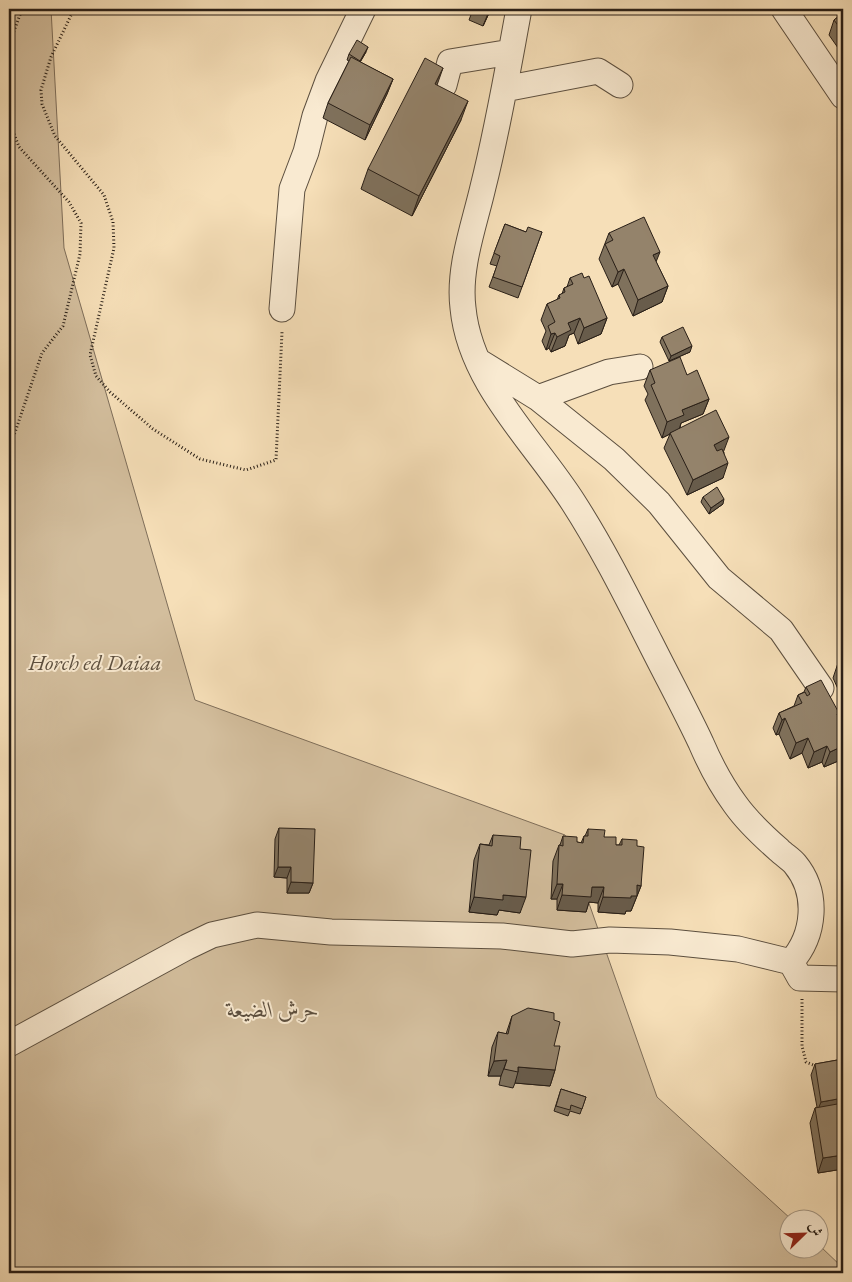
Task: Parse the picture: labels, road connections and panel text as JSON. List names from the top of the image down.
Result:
{
  "parks": ["Horch ed Daiaa", "حرش الضيعة"],
  "north": "top right"
}
